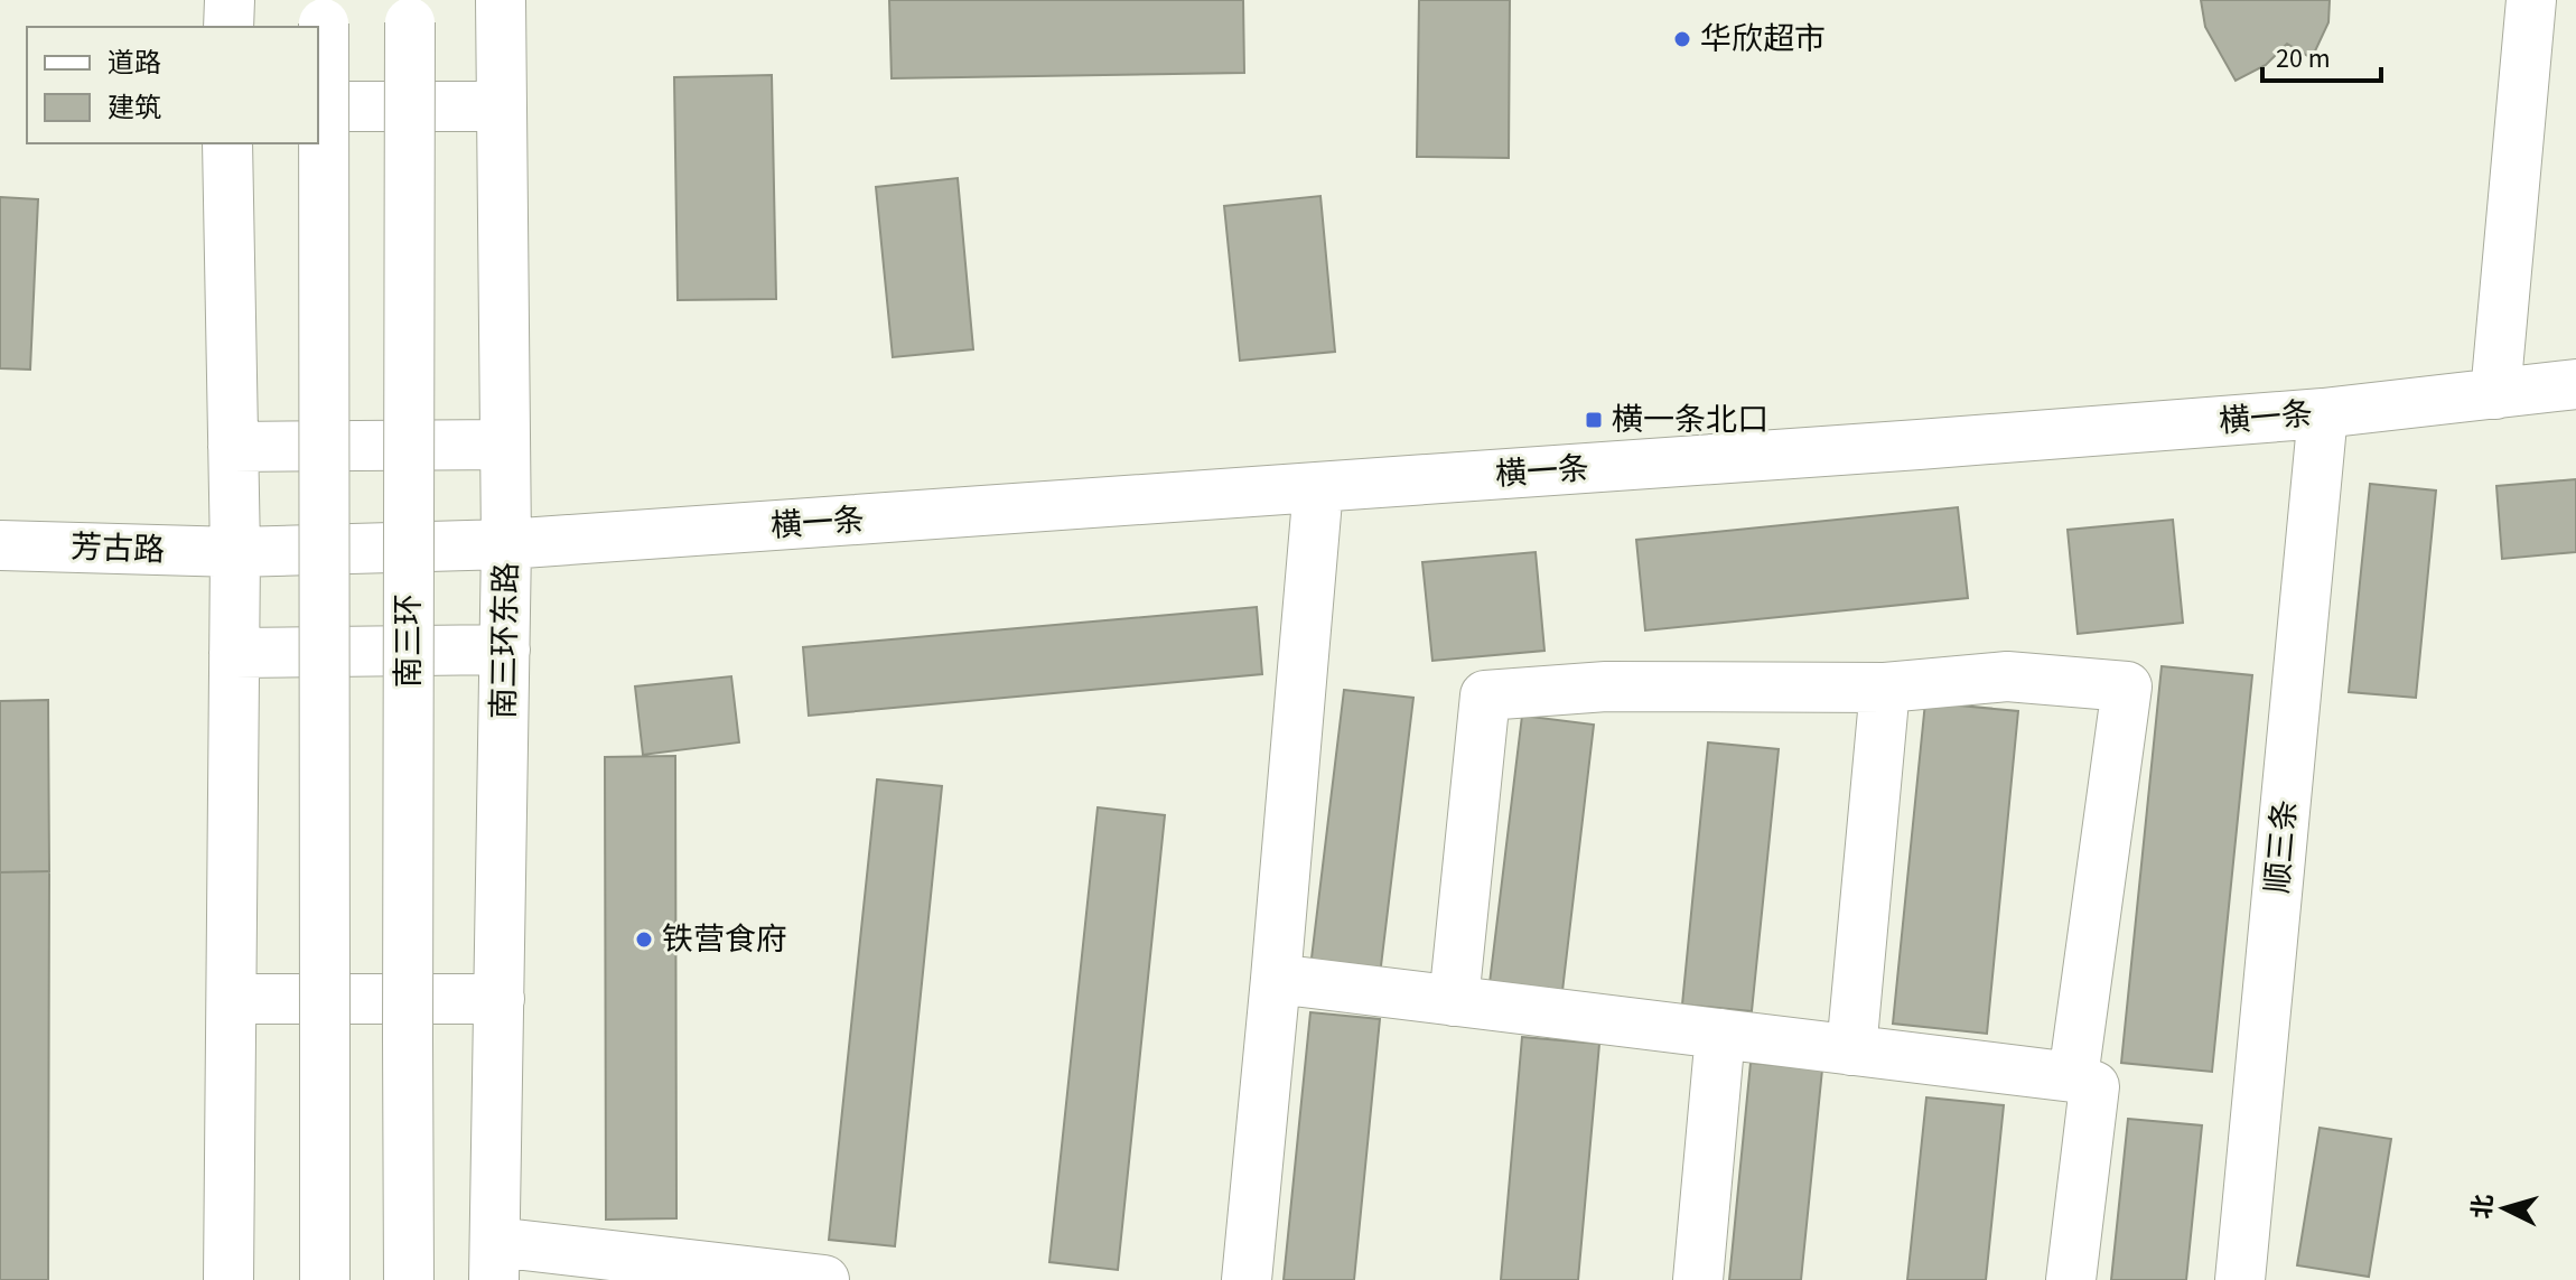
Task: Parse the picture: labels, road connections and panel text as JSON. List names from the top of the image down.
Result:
{
  "streets": {
    "main road": [
      "横一条",
      "芳古路",
      "南三环",
      "南三环东路",
      "顺三条"
    ]
  },
  "crossings": [
    ["横一条", "芳古路"],
    ["横一条", "南三环东路"],
    ["横一条", "顺三条"]
  ],
  "places": {
    "other": ["华欣超市", "铁营食府"],
    "transit": ["横一条北口"]
  },
  "legend": ["道路", "建筑"],
  "scale_bar": "20 m",
  "north": "left"
}
